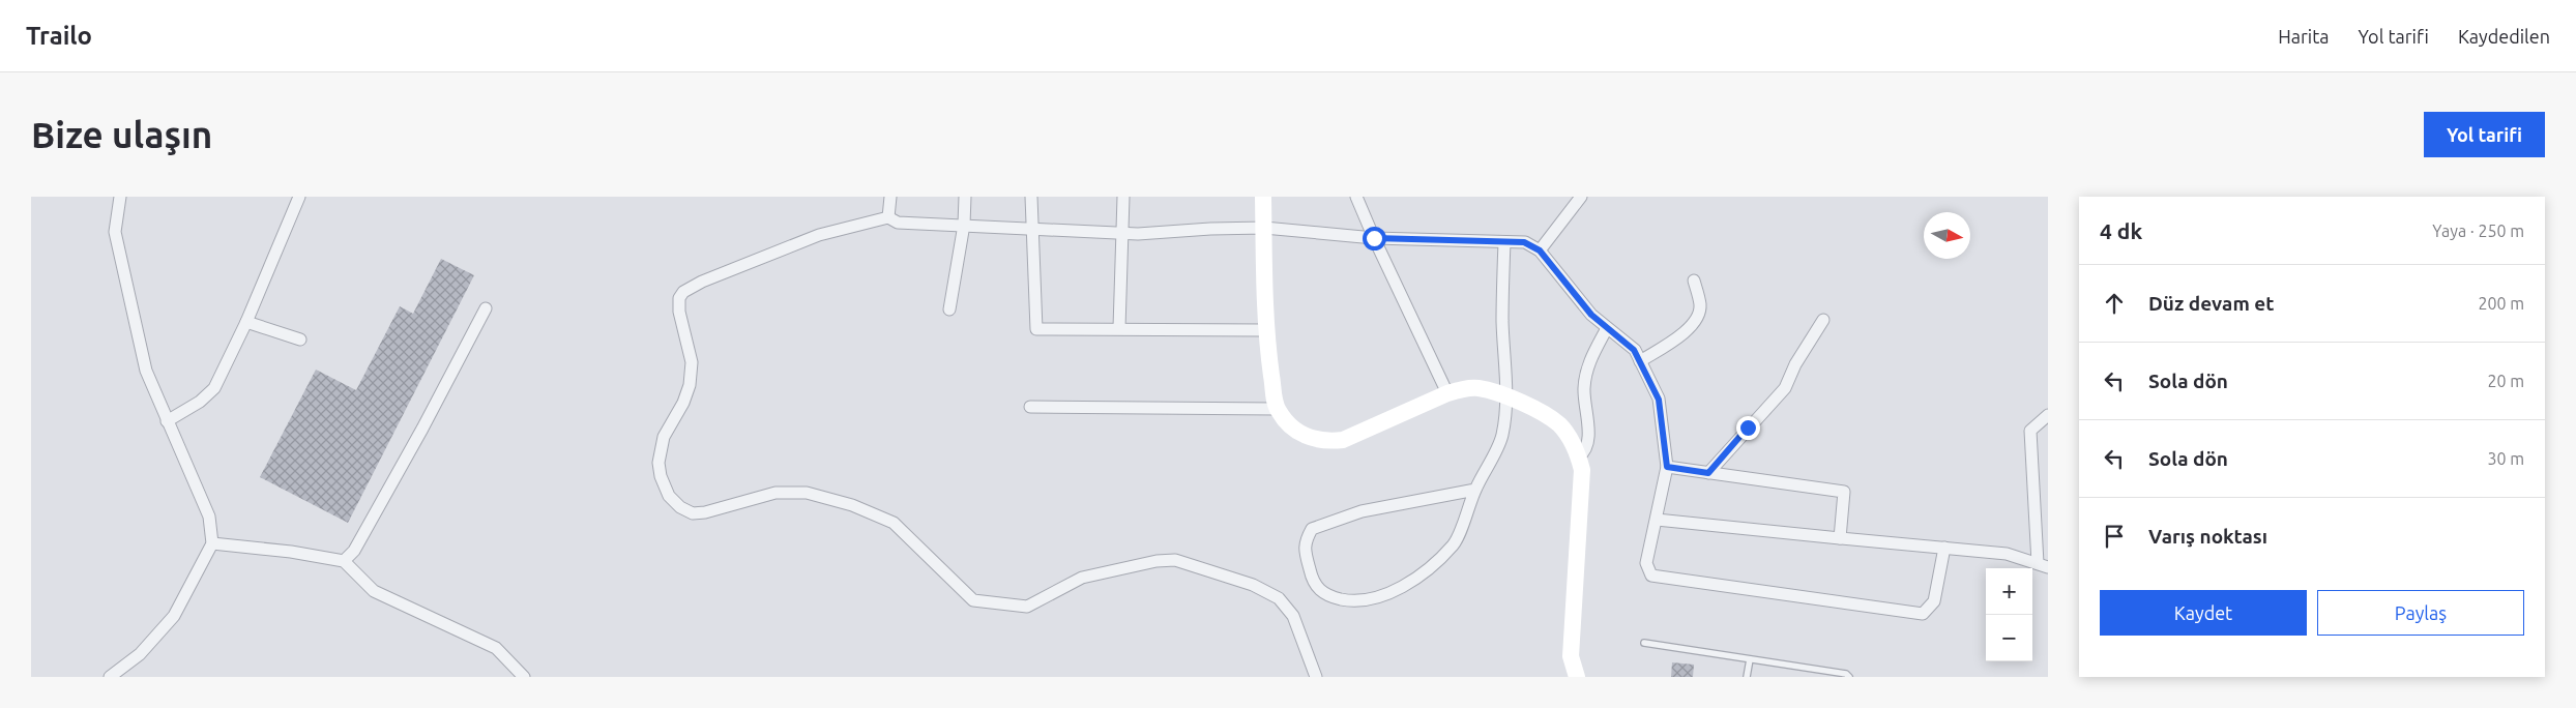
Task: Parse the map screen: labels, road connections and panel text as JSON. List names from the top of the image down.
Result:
{
  "north": "right",
  "page": {
    "header": "Trailo",
    "nav": ["Harita", "Yol tarifi", "Kaydedilen"],
    "buttons": [
      "Yol tarifi",
      ["Kaydet", "Paylaş"]
    ],
    "title": "Bize ulaşın",
    "heading": ["4 dk", "Yaya · 250 m"],
    "list": [
      ["Düz devam et", "200 m"],
      ["Sola dön", "20 m"],
      ["Sola dön", "30 m"],
      "Varış noktası"
    ],
    "map_buttons": ["+", "−"]
  }
}
